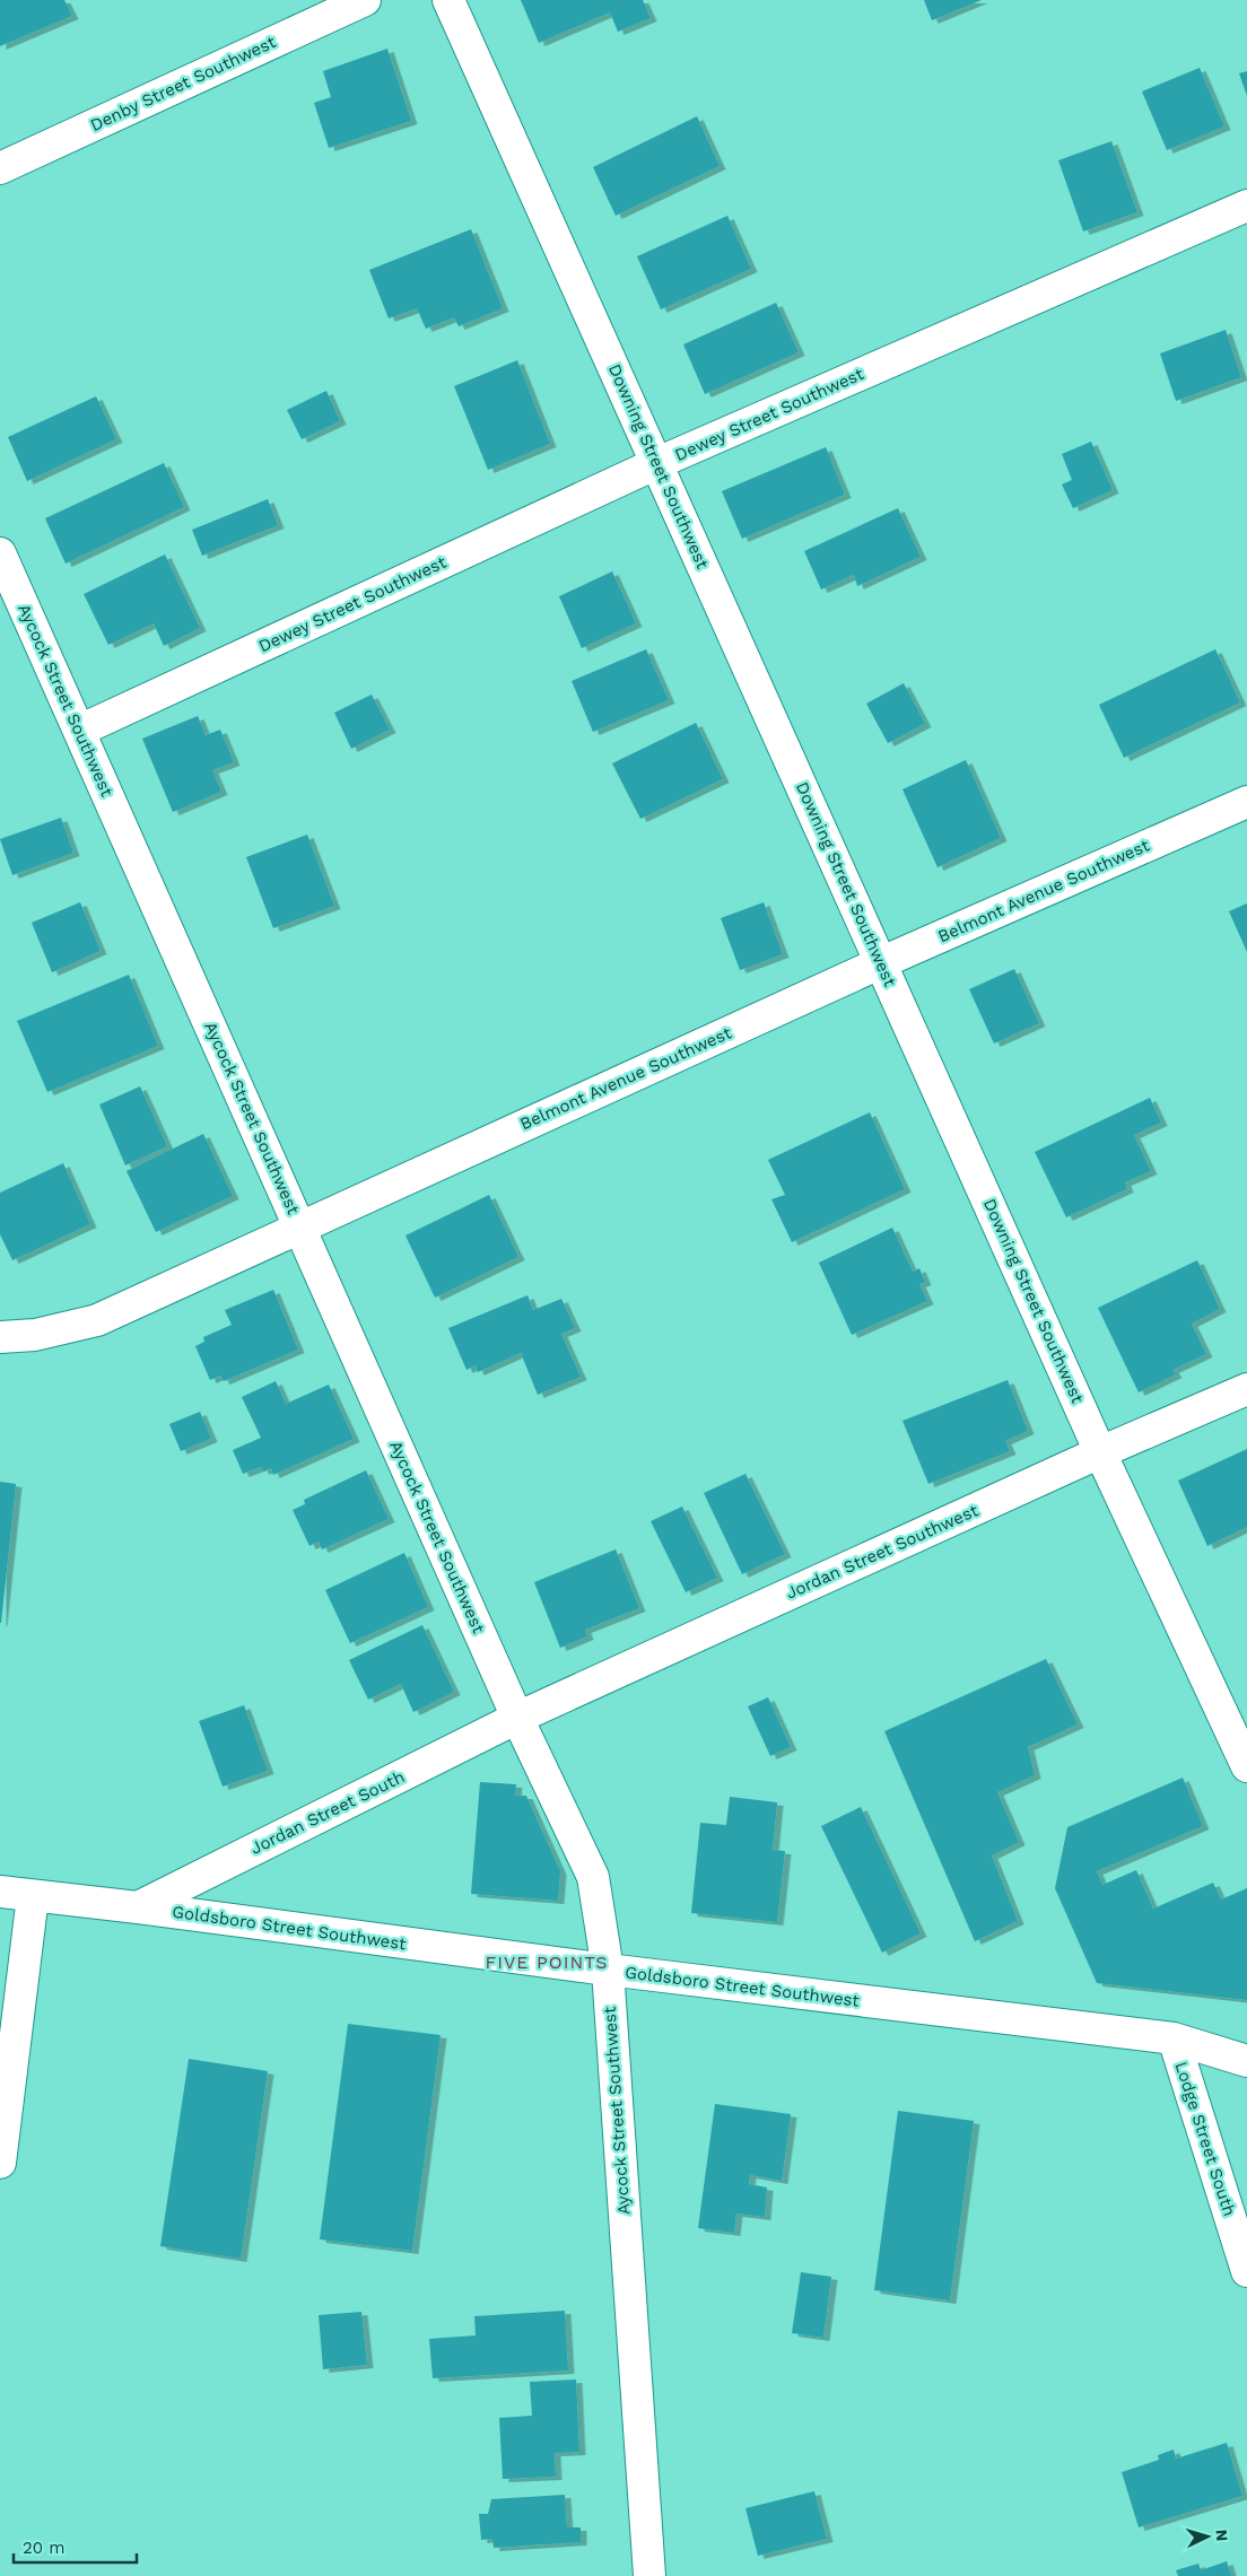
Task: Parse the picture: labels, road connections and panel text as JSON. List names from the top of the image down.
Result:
{
  "streets": {
    "street": [
      "Denby Street Southwest",
      "Dewey Street Southwest",
      "Downing Street Southwest",
      "Aycock Street Southwest",
      "Belmont Avenue Southwest",
      "Jordan Street Southwest",
      "Jordan Street South",
      "Goldsboro Street Southwest",
      "Lodge Street South"
    ]
  },
  "crossings": [
    ["Dewey Street Southwest", "Downing Street Southwest"],
    ["Dewey Street Southwest", "Aycock Street Southwest"],
    ["Downing Street Southwest", "Belmont Avenue Southwest"],
    ["Downing Street Southwest", "Jordan Street Southwest"],
    ["Aycock Street Southwest", "Belmont Avenue Southwest"],
    ["Aycock Street Southwest", "Jordan Street Southwest"],
    ["Aycock Street Southwest", "Jordan Street South"],
    ["Aycock Street Southwest", "Goldsboro Street Southwest"],
    ["Jordan Street Southwest", "Jordan Street South"],
    ["Jordan Street South", "Goldsboro Street Southwest"],
    ["Goldsboro Street Southwest", "Lodge Street South"]
  ],
  "districts": ["FIVE POINTS"],
  "scale_bar": "20 m",
  "north": "right"
}
